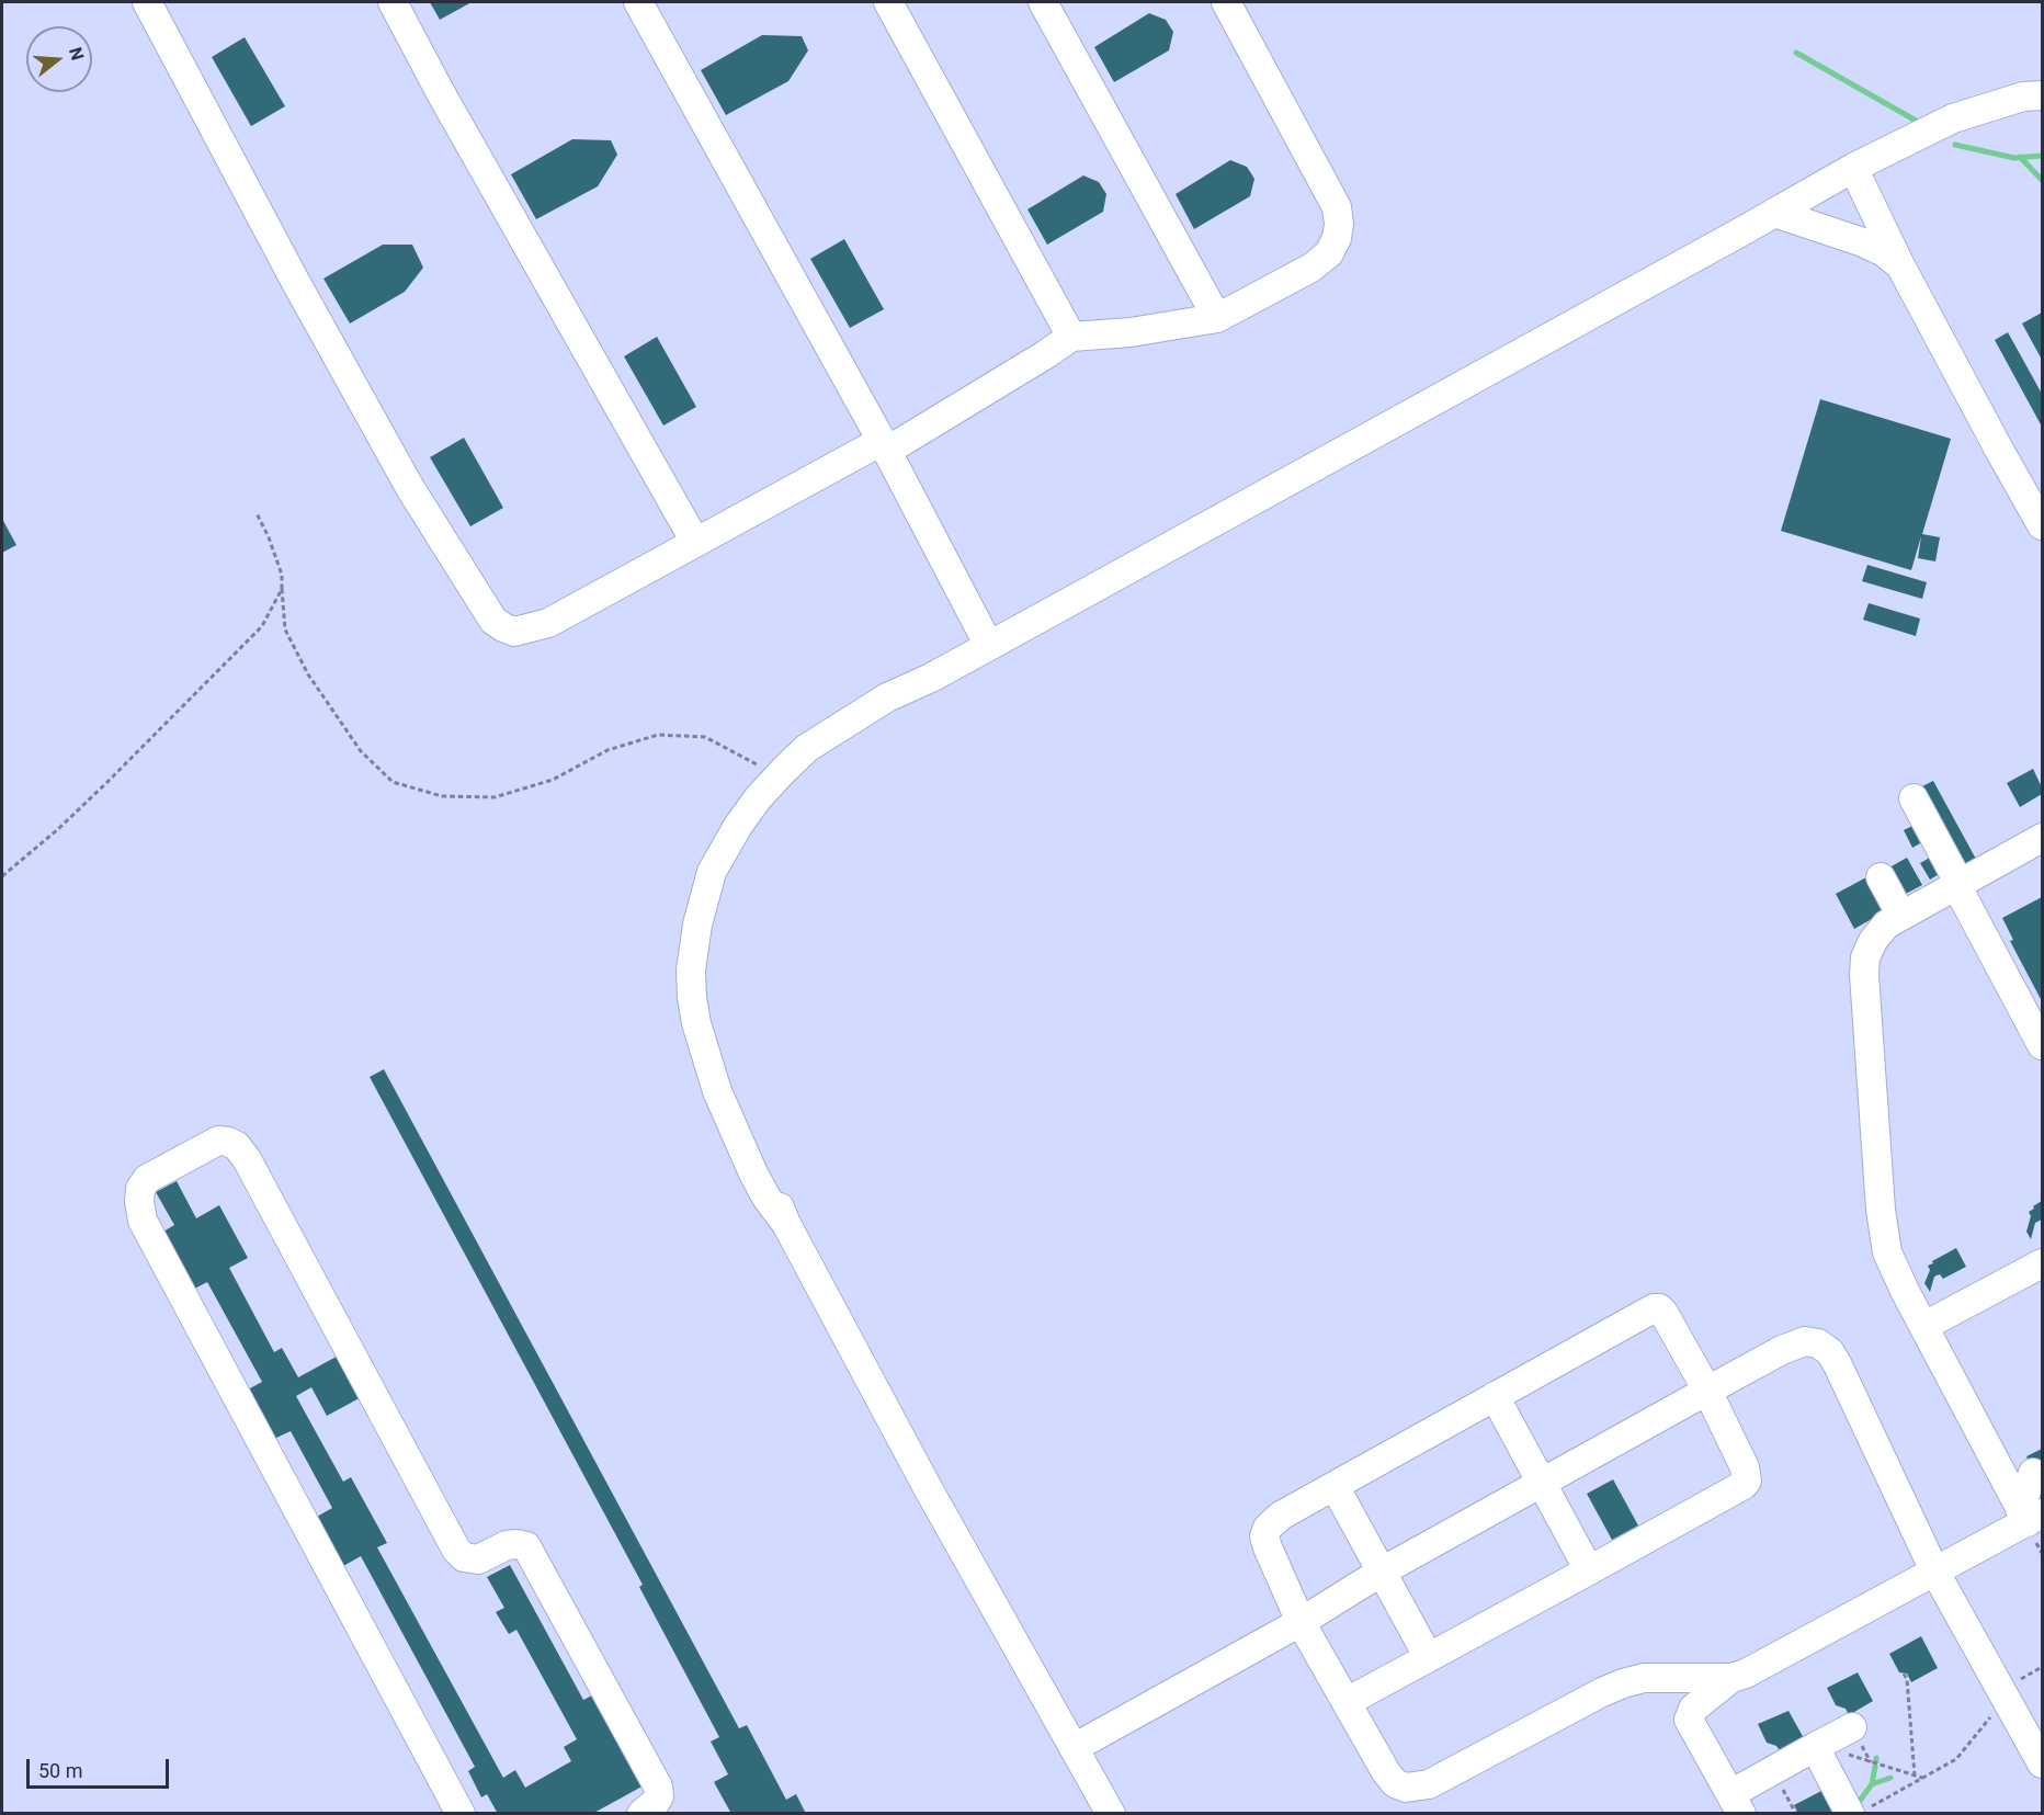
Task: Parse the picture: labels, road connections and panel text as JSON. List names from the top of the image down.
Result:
{
  "scale_bar": "50 m",
  "north": "right"
}
